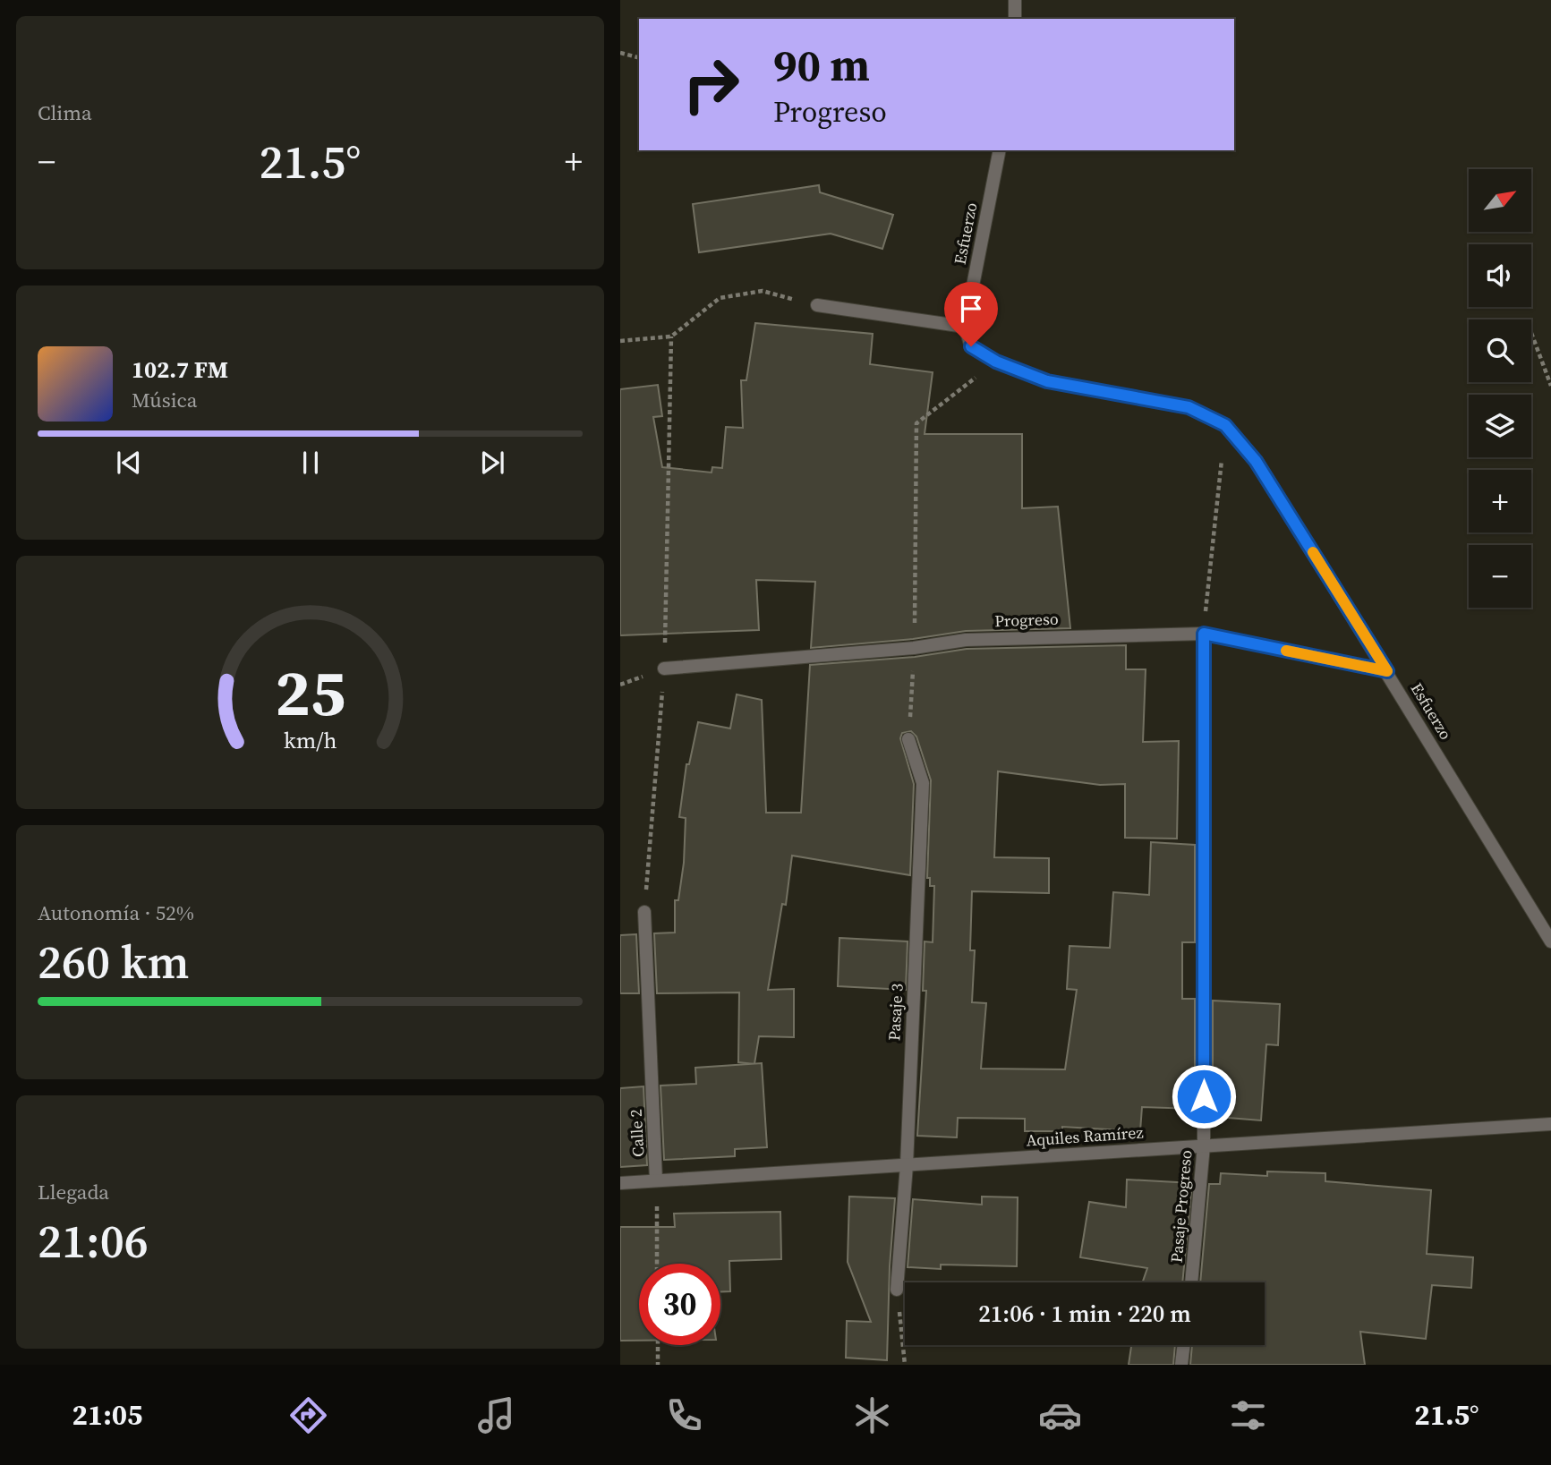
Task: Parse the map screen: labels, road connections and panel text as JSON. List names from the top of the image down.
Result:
{
  "streets": {
    "street": [
      "Esfuerzo",
      "Progreso",
      "Pasaje 3",
      "Calle 2",
      "Aquiles Ramírez",
      "Pasaje Progreso"
    ]
  },
  "crossings": [
    ["Esfuerzo", "Progreso"],
    ["Progreso", "Pasaje Progreso"],
    ["Pasaje 3", "Aquiles Ramírez"],
    ["Calle 2", "Aquiles Ramírez"],
    ["Aquiles Ramírez", "Pasaje Progreso"]
  ],
  "north": "top right",
  "page": {
    "tile": [
      "Clima",
      ["Autonomía · 52%", "260 km"],
      ["Llegada", "21:06"]
    ],
    "turn": ["90 m", "Progreso"],
    "heat": ["−", "21.5°", "+"],
    "map_buttons": ["+", "−"],
    "song": ["102.7 FM", "Música"],
    "limit": "30",
    "trip": "21:06 · 1 min · 220 m",
    "tabs": ["21:05", "21.5°"],
    "gauge": ["25", "km/h"]
  }
}
